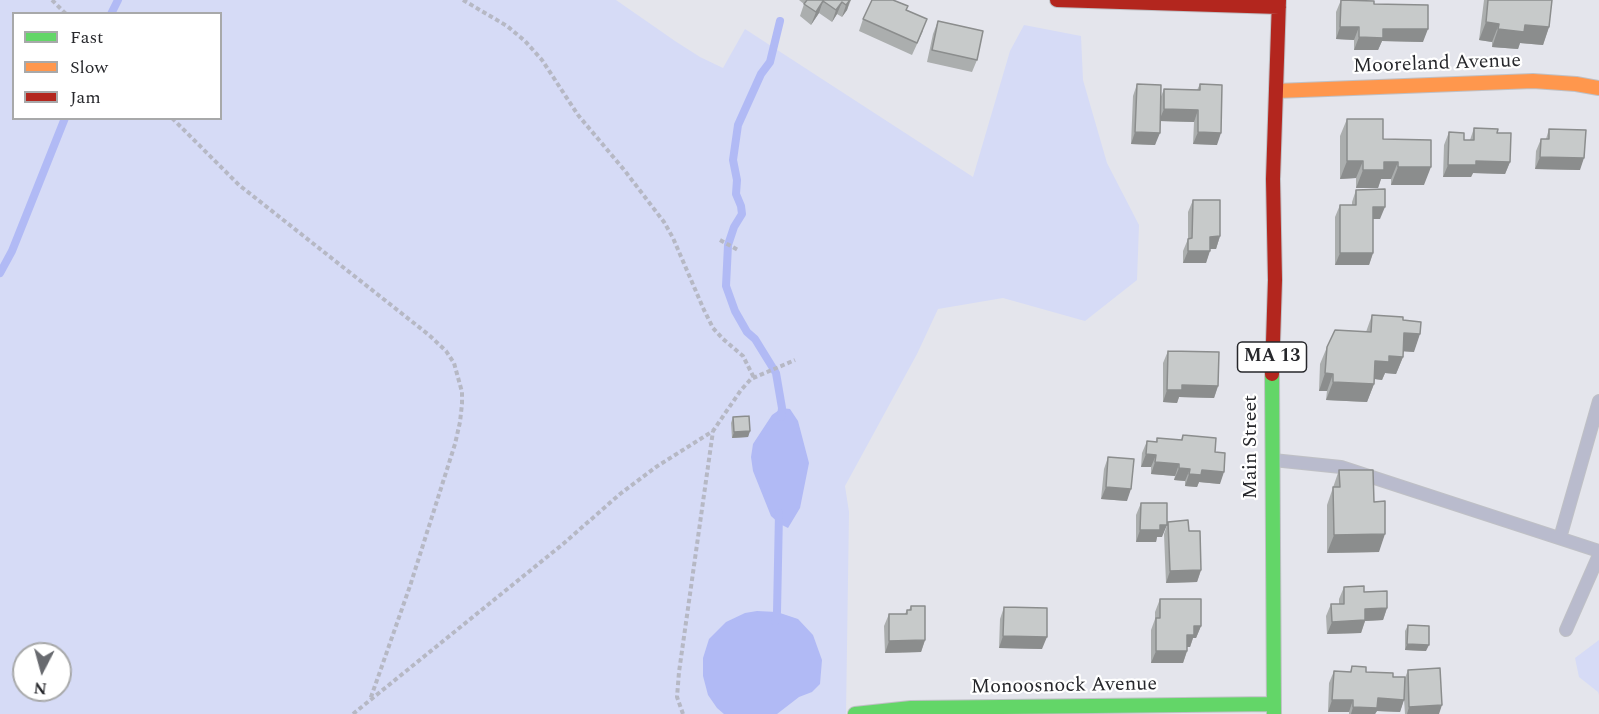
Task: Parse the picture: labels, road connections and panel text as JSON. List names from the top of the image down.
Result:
{
  "streets": {
    "street": [
      "Mooreland Avenue",
      "MA 13",
      "Main Street",
      "Monoosnock Avenue"
    ]
  },
  "crossings": [
    ["Mooreland Avenue", "Main Street"],
    ["Main Street", "Monoosnock Avenue"]
  ],
  "legend": ["Fast", "Slow", "Jam"],
  "north": "bottom"
}
